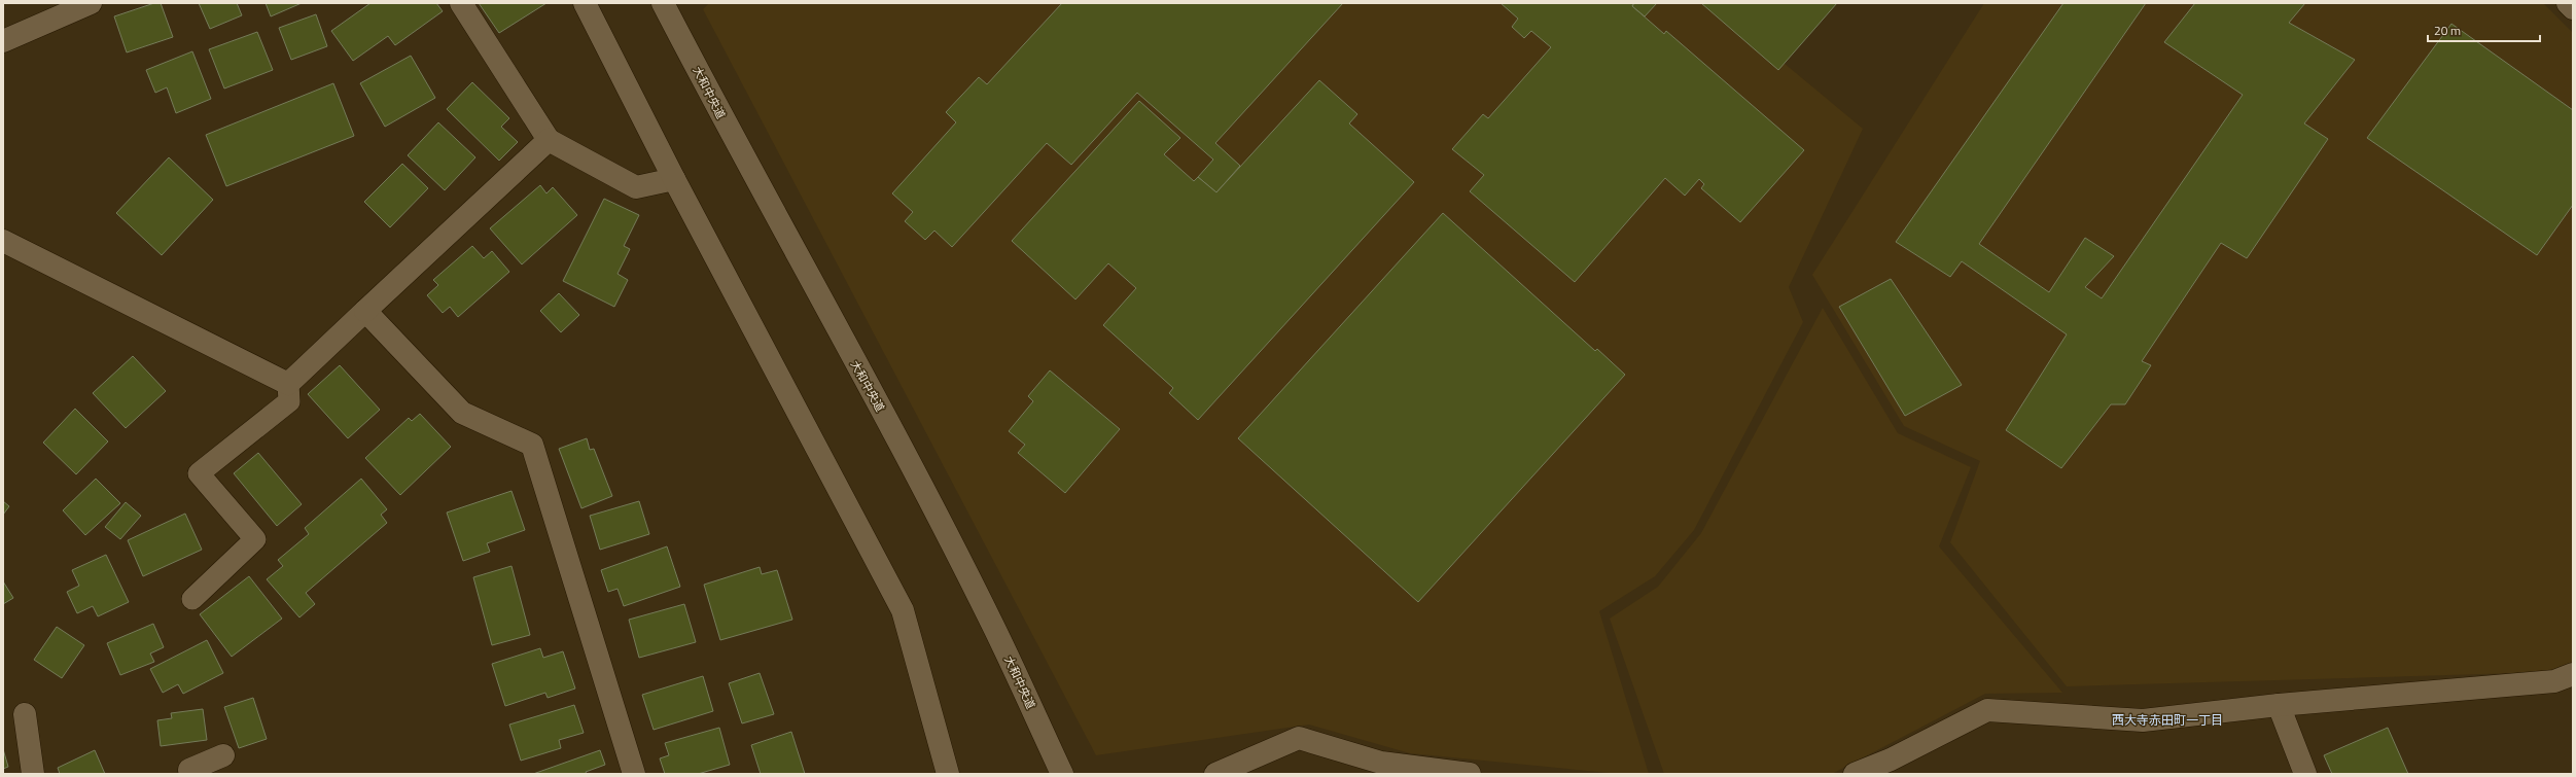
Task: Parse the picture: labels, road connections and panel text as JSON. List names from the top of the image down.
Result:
{
  "streets": {
    "street": ["大和中央道"]
  },
  "districts": ["西大寺赤田町一丁目"],
  "scale_bar": "20 m"
}
